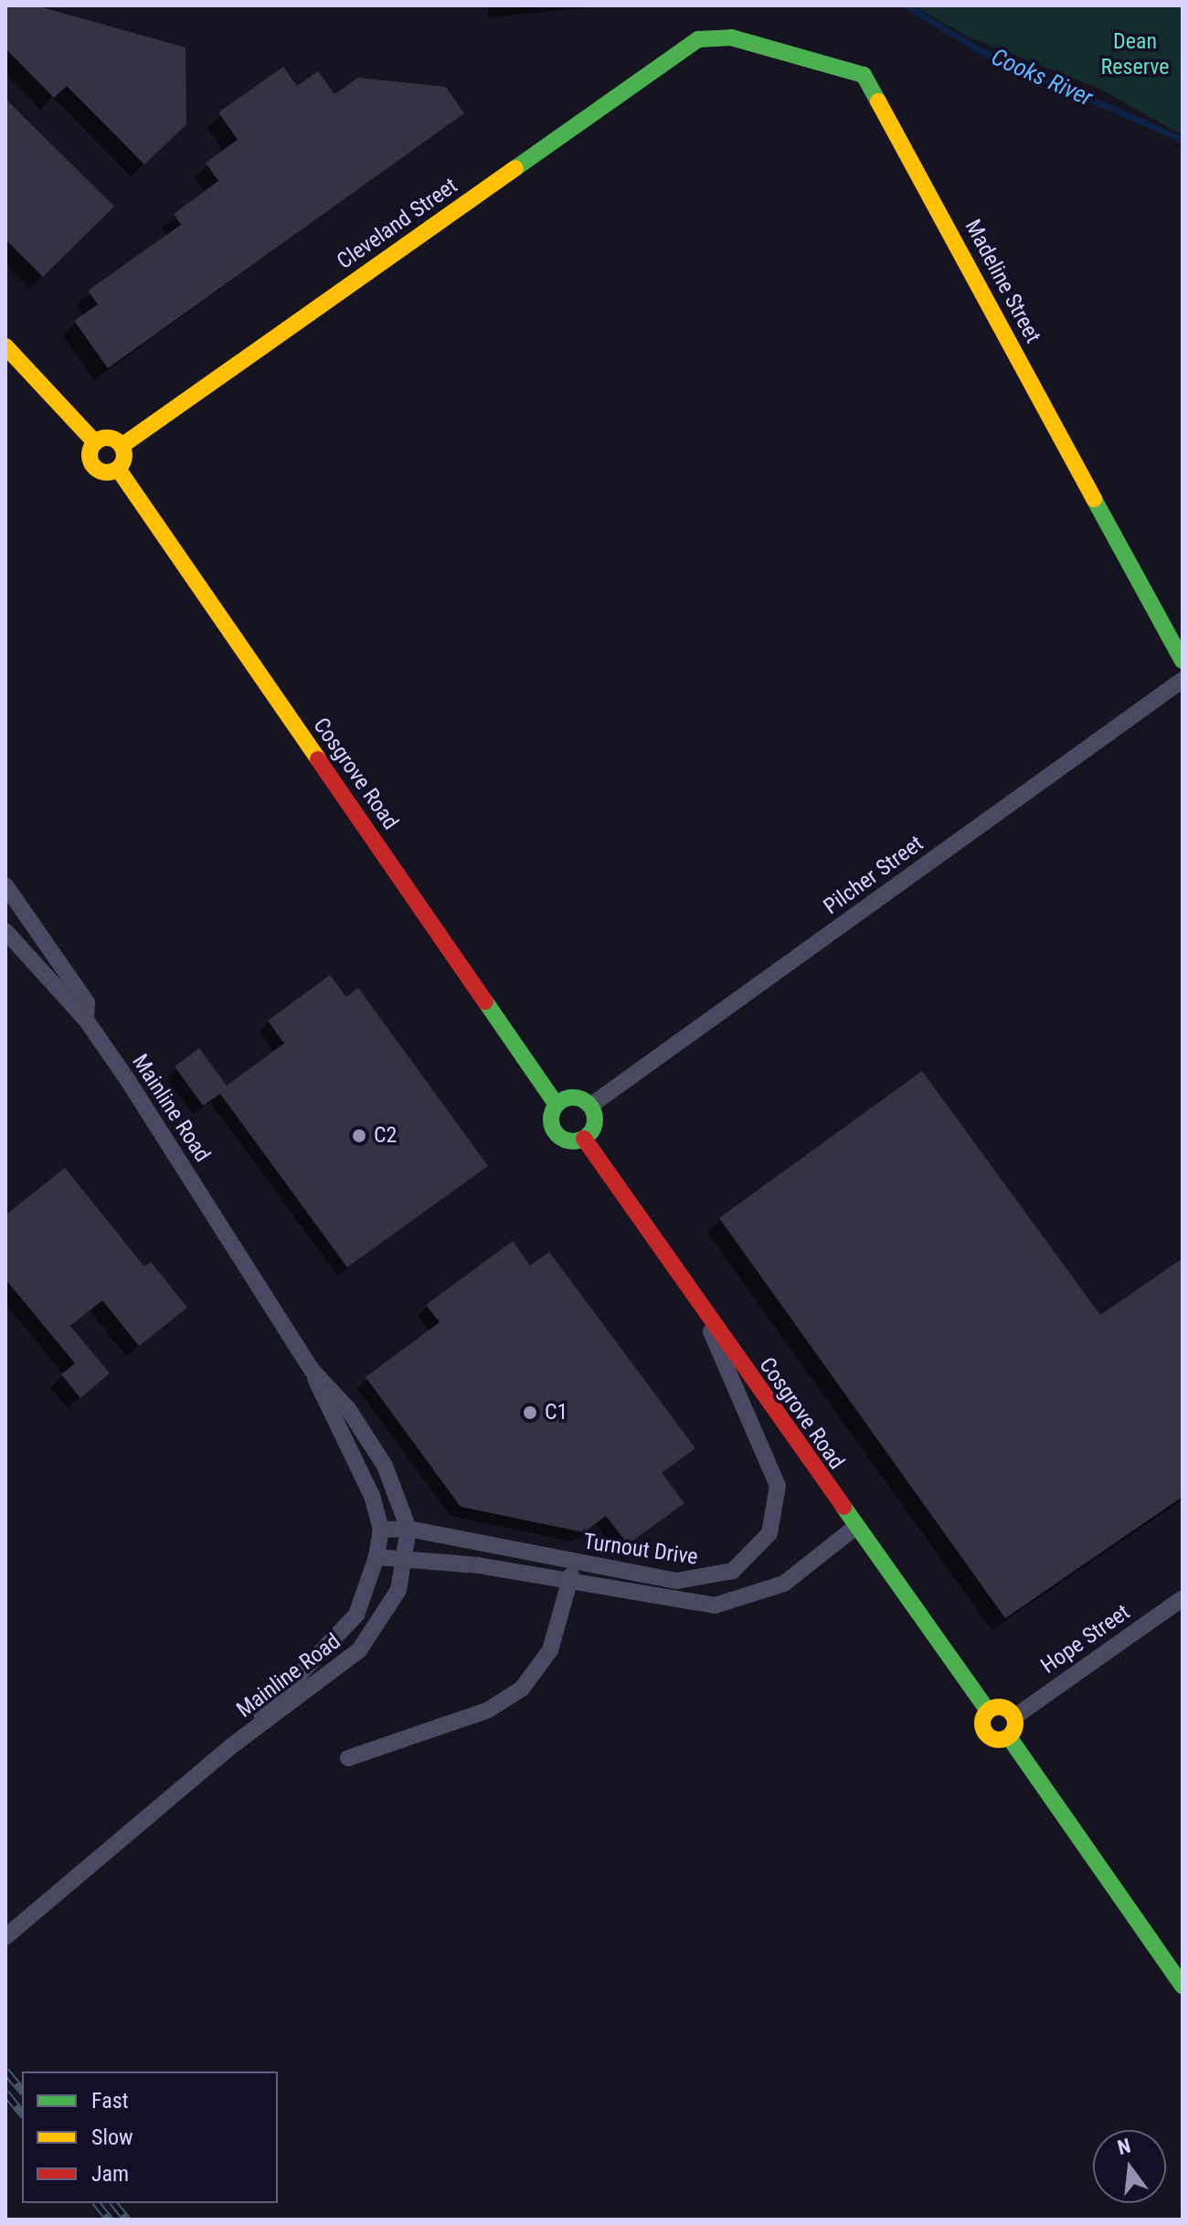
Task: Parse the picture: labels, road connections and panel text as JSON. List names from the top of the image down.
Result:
{
  "streets": {
    "main road": ["Cleveland Street", "Madeline Street", "Cosgrove Road"],
    "street": [
      "Pilcher Street",
      "Mainline Road",
      "Turnout Drive",
      "Hope Street"
    ]
  },
  "crossings": [
    ["Cleveland Street", "Madeline Street"],
    ["Cleveland Street", "Cosgrove Road"],
    ["Cosgrove Road", "Pilcher Street"],
    ["Cosgrove Road", "Turnout Drive"],
    ["Cosgrove Road", "Hope Street"],
    ["Mainline Road", "Turnout Drive"]
  ],
  "water": ["Cooks River"],
  "parks": ["Dean Reserve"],
  "places": ["C2", "C1"],
  "legend": ["Fast", "Slow", "Jam"],
  "north": "top"
}
